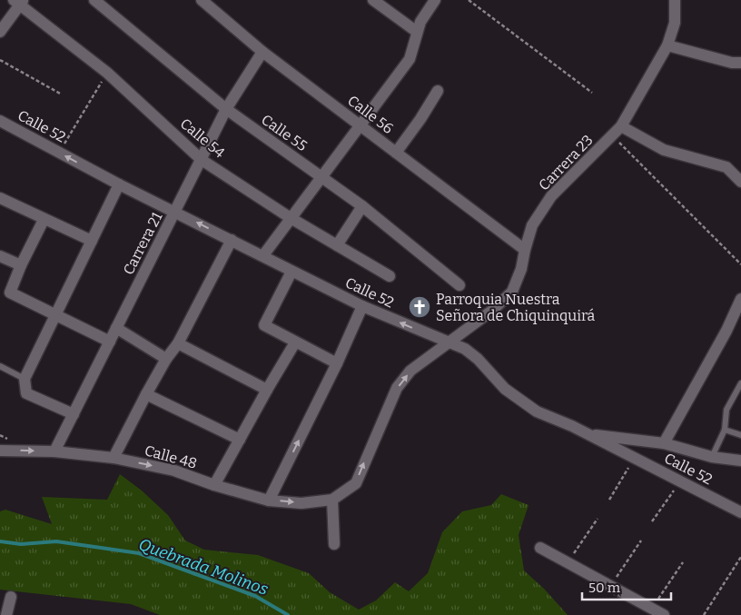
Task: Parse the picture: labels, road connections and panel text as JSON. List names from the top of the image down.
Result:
{
  "streets": {
    "street": [
      "Calle 56",
      "Calle 52",
      "Calle 55",
      "Calle 54",
      "Carrera 23",
      "Carrera 21",
      "Calle 48"
    ]
  },
  "crossings": [
    ["Calle 56", "Carrera 23"],
    ["Calle 56", "Carrera 21"],
    ["Calle 52", "Carrera 23"],
    ["Calle 52", "Carrera 21"],
    ["Calle 55", "Carrera 21"],
    ["Calle 54", "Carrera 21"],
    ["Carrera 23", "Calle 48"],
    ["Carrera 21", "Calle 48"]
  ],
  "water": ["Quebrada Molinos"],
  "places": {
    "church": ["Parroquia Nuestra Señora de Chiquinquirá"]
  },
  "scale_bar": "50 m"
}
